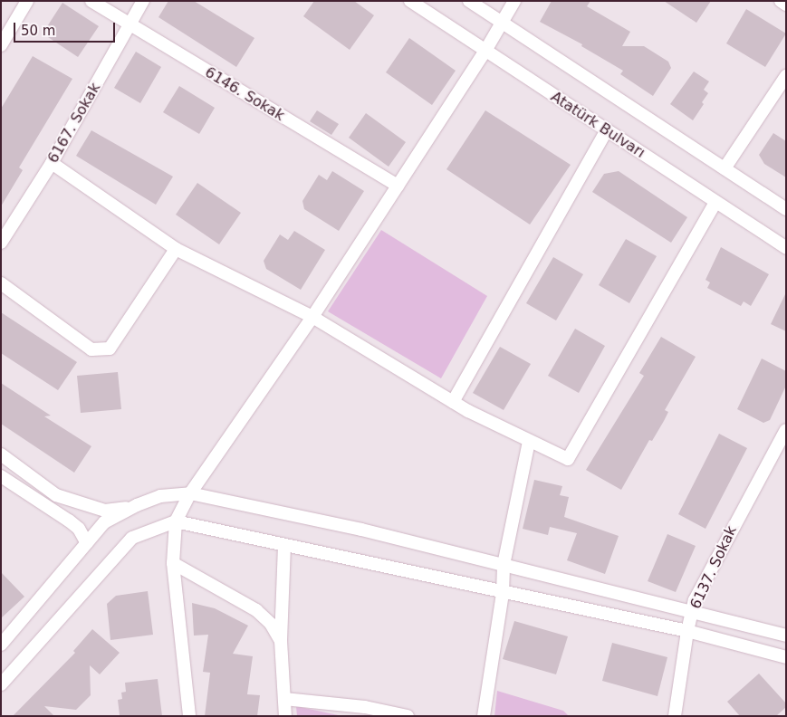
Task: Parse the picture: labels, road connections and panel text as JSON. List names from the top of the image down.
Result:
{
  "streets": {
    "street": [
      "6146. Sokak",
      "6167. Sokak",
      "Atatürk Bulvarı",
      "6137. Sokak"
    ]
  },
  "crossings": [
    ["6146. Sokak", "6167. Sokak"]
  ],
  "scale_bar": "50 m"
}
